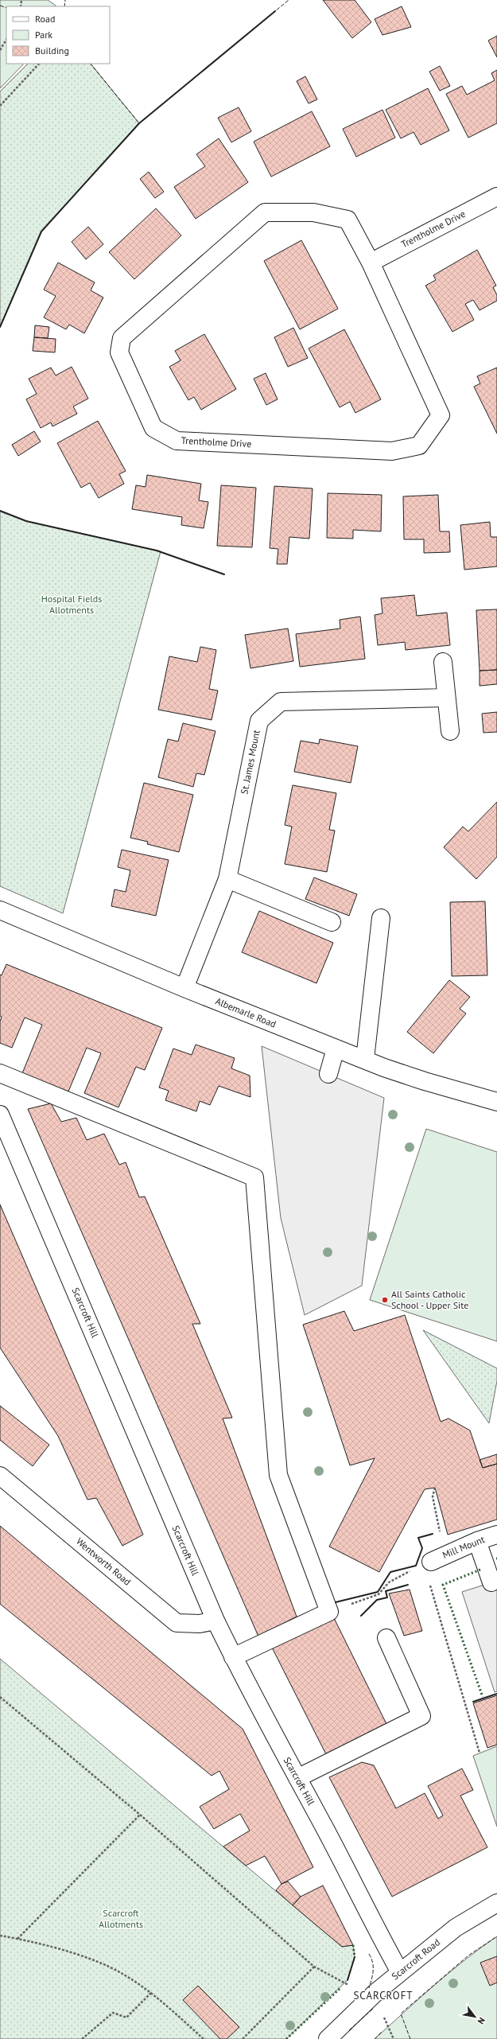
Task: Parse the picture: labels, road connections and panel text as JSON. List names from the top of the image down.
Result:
{
  "streets": {
    "street": [
      "Trentholme Drive",
      "St. James Mount",
      "Albemarle Road",
      "Scarcroft Hill",
      "Mill Mount",
      "Wentworth Road",
      "Scarcroft Road"
    ]
  },
  "crossings": [
    ["St. James Mount", "Albemarle Road"],
    ["Scarcroft Hill", "Wentworth Road"],
    ["Scarcroft Hill", "Scarcroft Road"]
  ],
  "districts": ["SCARCROFT"],
  "parks": ["Hospital Fields Allotments", "Scarcroft Allotments"],
  "places": ["All Saints Catholic School - Upper Site"],
  "legend": ["Road", "Park", "Building"],
  "north": "bottom right"
}
